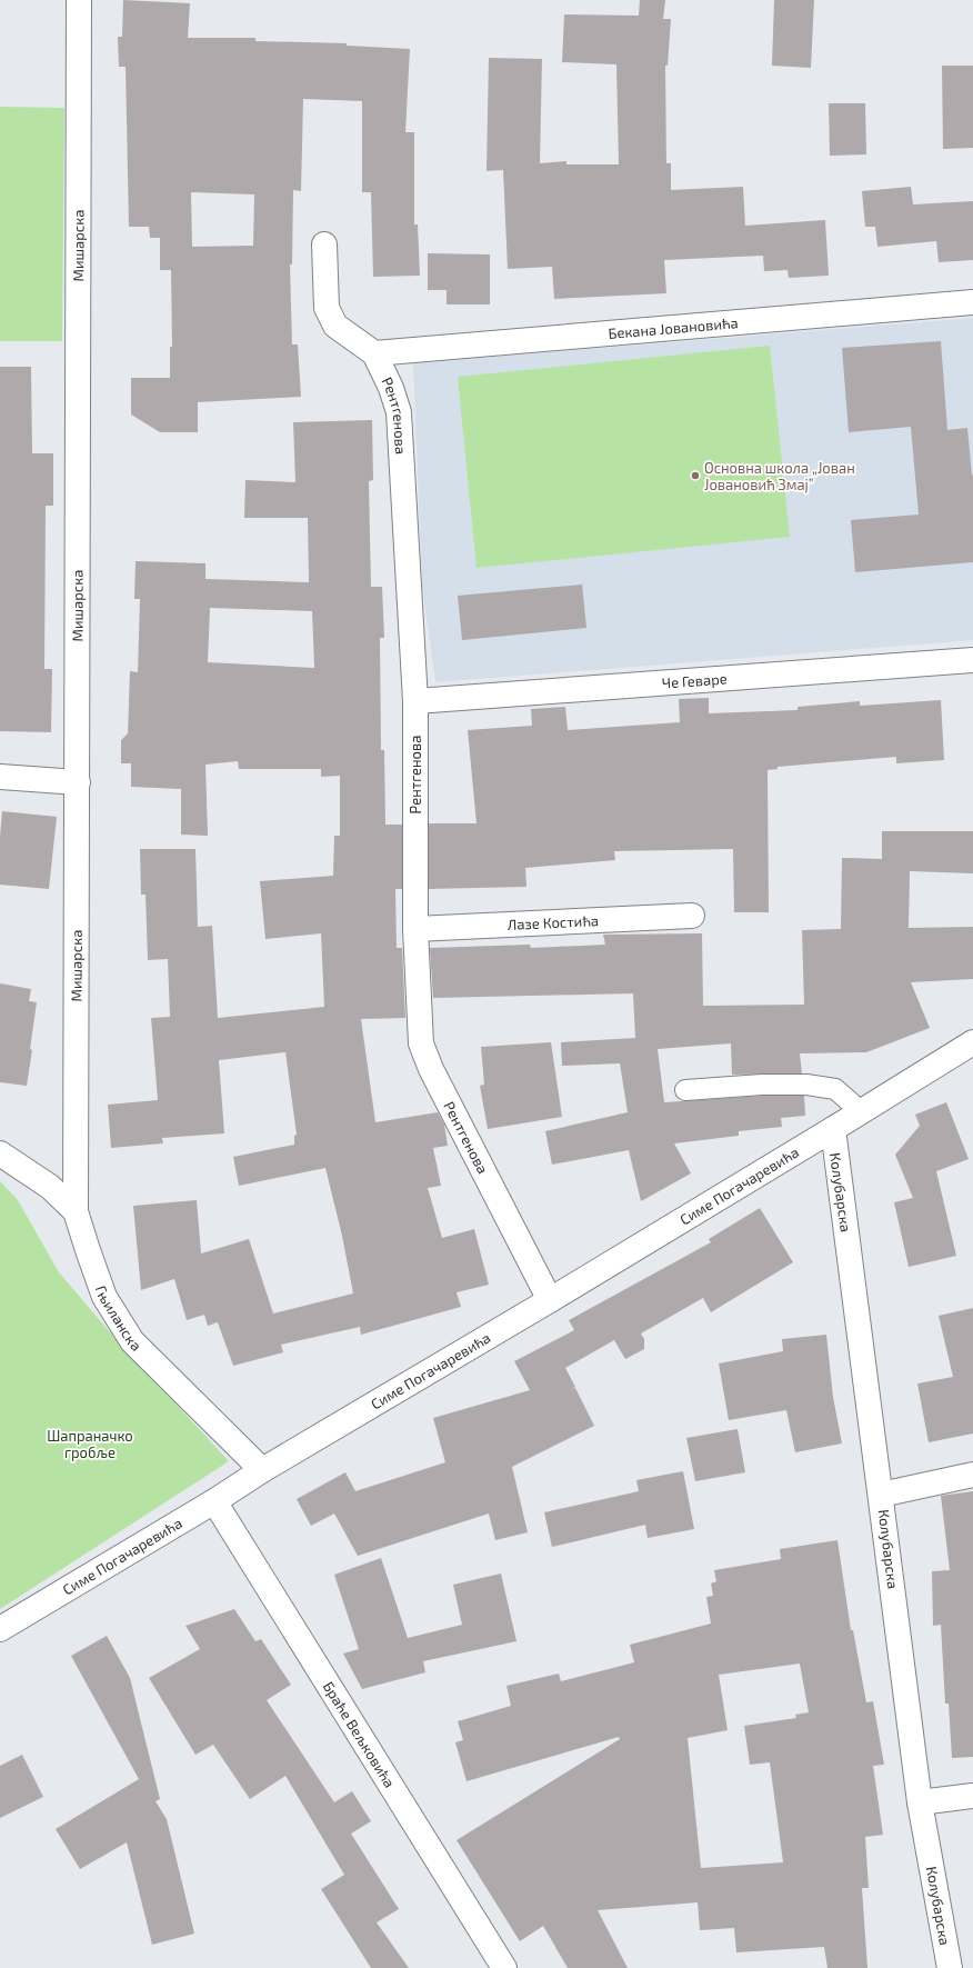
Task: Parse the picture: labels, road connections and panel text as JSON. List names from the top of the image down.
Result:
{
  "streets": {
    "street": [
      "Мишарска",
      "Бекана Јовановића",
      "Рентгенова",
      "Че Геваре",
      "Лазе Костића",
      "Симе Погачаревића",
      "Колубарска",
      "Гњиланска",
      "Браће Вељковића"
    ]
  },
  "crossings": [
    ["Мишарска", "Гњиланска"],
    ["Бекана Јовановића", "Рентгенова"],
    ["Рентгенова", "Че Геваре"],
    ["Рентгенова", "Лазе Костића"],
    ["Рентгенова", "Симе Погачаревића"],
    ["Симе Погачаревића", "Колубарска"],
    ["Симе Погачаревића", "Гњиланска"],
    ["Симе Погачаревића", "Браће Вељковића"]
  ],
  "parks": ["Шапраначко гробље"],
  "places": ["Основна школа „Јован Јовановић Змај”"]
}
